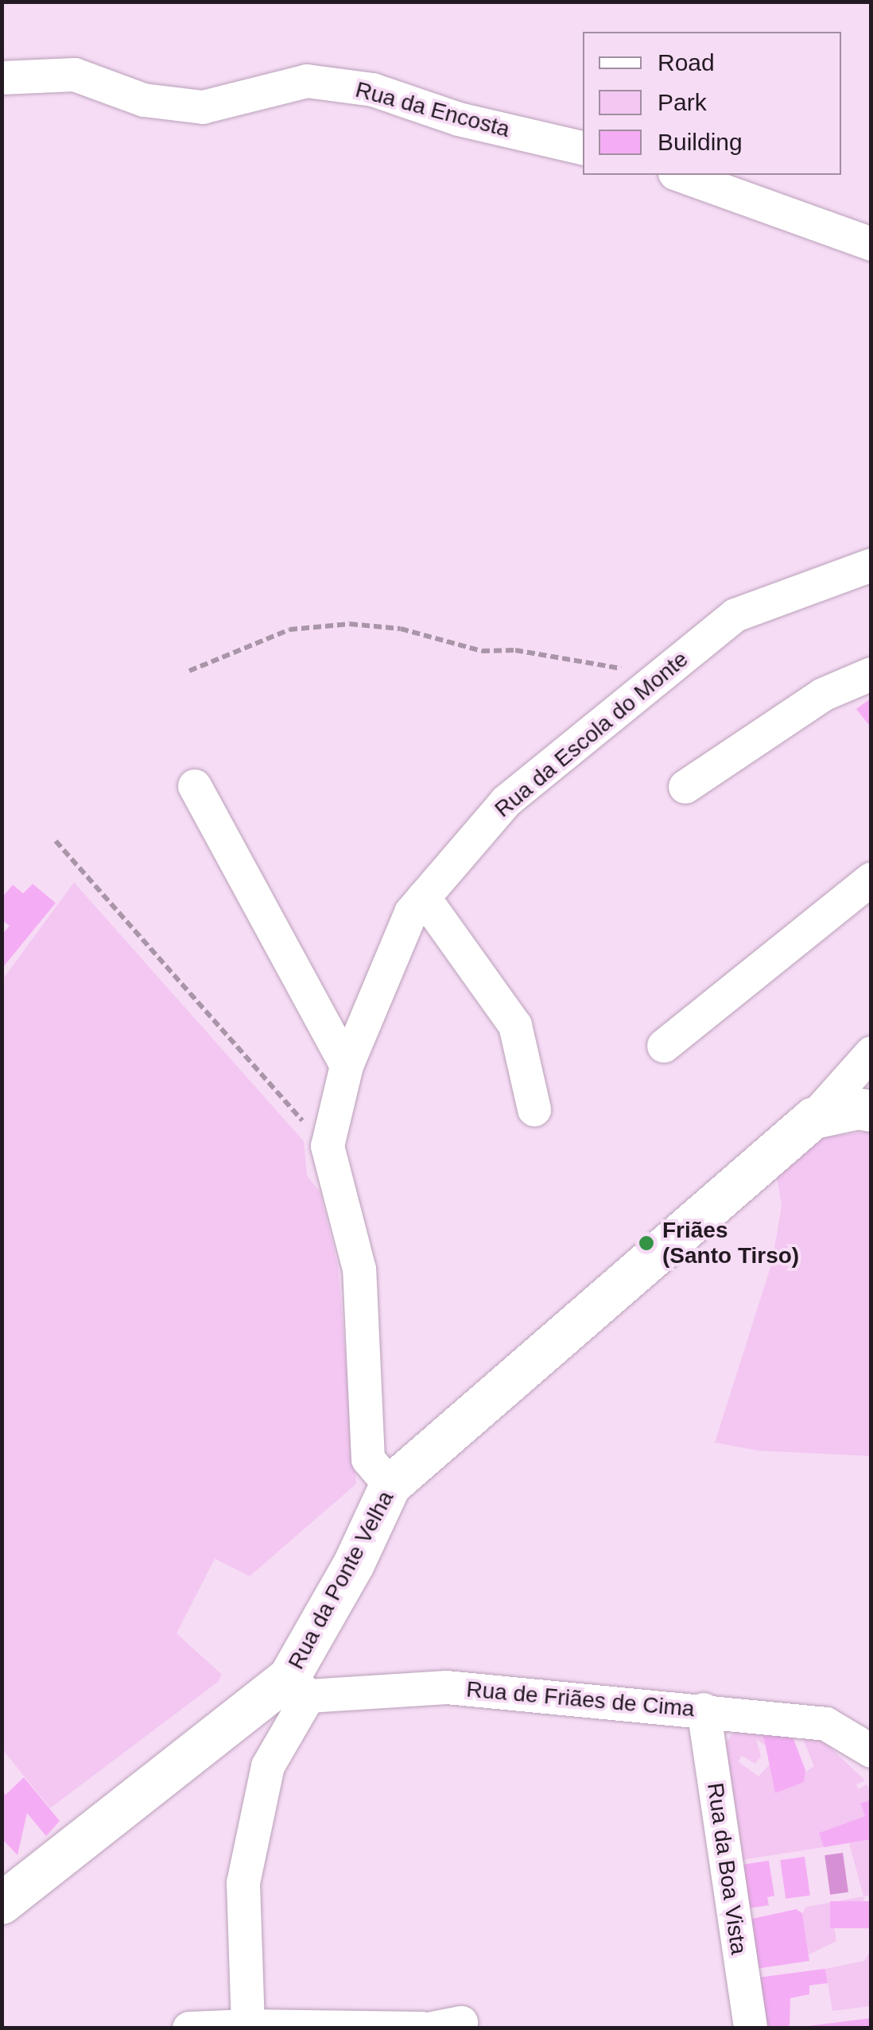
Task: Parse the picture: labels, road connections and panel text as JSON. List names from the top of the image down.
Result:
{
  "streets": {
    "street": [
      "Rua da Encosta",
      "Rua da Escola do Monte",
      "Rua da Ponte Velha",
      "Rua de Friães de Cima",
      "Rua da Boa Vista"
    ]
  },
  "crossings": [
    ["Rua da Escola do Monte", "Rua da Ponte Velha"],
    ["Rua da Ponte Velha", "Rua de Friães de Cima"],
    ["Rua de Friães de Cima", "Rua da Boa Vista"]
  ],
  "places": ["Friães (Santo Tirso)"],
  "legend": ["Road", "Park", "Building"]
}
